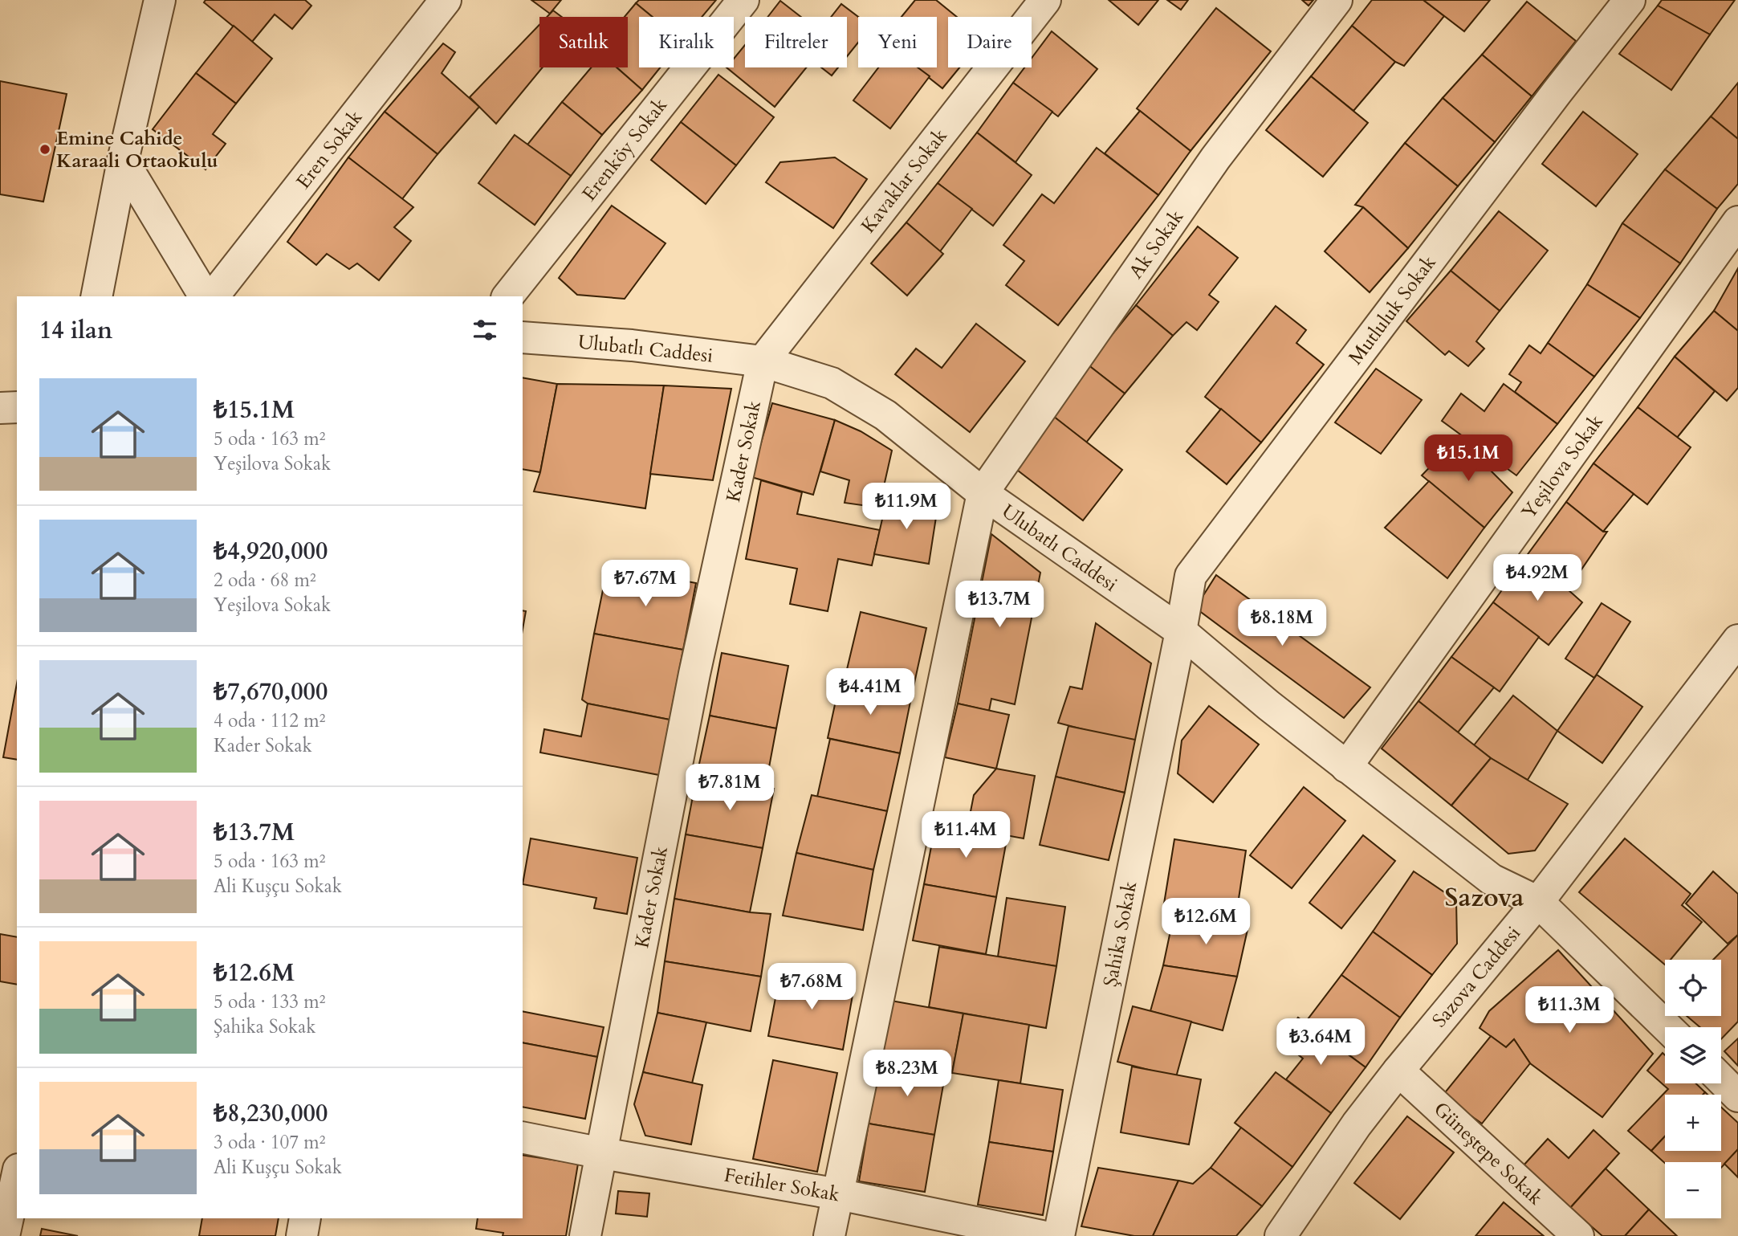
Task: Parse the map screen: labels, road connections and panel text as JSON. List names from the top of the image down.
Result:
{
  "streets": {
    "street": [
      "Eren Sokak",
      "Erenköy Sokak",
      "Kavaklar Sokak",
      "Ak Sokak",
      "Mutluluk Sokak",
      "Ulubatlı Caddesi",
      "Kader Sokak",
      "Yeşilova Sokak",
      "Şahika Sokak",
      "Sazova Caddesi",
      "Güneştepe Sokak",
      "Fetihler Sokak"
    ]
  },
  "crossings": [
    ["Kavaklar Sokak", "Ulubatlı Caddesi"],
    ["Kavaklar Sokak", "Kader Sokak"],
    ["Ak Sokak", "Ulubatlı Caddesi"],
    ["Mutluluk Sokak", "Ulubatlı Caddesi"],
    ["Mutluluk Sokak", "Şahika Sokak"],
    ["Ulubatlı Caddesi", "Kader Sokak"],
    ["Ulubatlı Caddesi", "Yeşilova Sokak"],
    ["Ulubatlı Caddesi", "Şahika Sokak"],
    ["Ulubatlı Caddesi", "Sazova Caddesi"],
    ["Kader Sokak", "Fetihler Sokak"],
    ["Sazova Caddesi", "Güneştepe Sokak"]
  ],
  "districts": ["Sazova"],
  "places": ["Emine Cahide Karaali Ortaokulu"],
  "page": {
    "chip": [
      "Satılık",
      "Kiralık",
      "Filtreler",
      "Yeni",
      "Daire"
    ],
    "heading": "14 ilan",
    "list": [
      {
        "name": "₺15.1M",
        "note": "5 oda · 163 m² · Yeşilova Sokak"
      },
      {
        "name": "₺4,920,000",
        "note": "2 oda · 68 m² · Yeşilova Sokak"
      },
      {
        "name": "₺7,670,000",
        "note": "4 oda · 112 m² · Kader Sokak"
      },
      {
        "name": "₺13.7M",
        "note": "5 oda · 163 m² · Ali Kuşçu Sokak"
      },
      {
        "name": "₺12.6M",
        "note": "5 oda · 133 m² · Şahika Sokak"
      },
      {
        "name": "₺8,230,000",
        "note": "3 oda · 107 m² · Ali Kuşçu Sokak"
      }
    ],
    "price": [
      "₺15.1M",
      "₺11.9M",
      "₺4.92M",
      "₺7.67M",
      "₺13.7M",
      "₺8.18M",
      "₺4.41M",
      "₺7.81M",
      "₺11.4M",
      "₺12.6M",
      "₺7.68M",
      "₺11.3M",
      "₺3.64M",
      "₺8.23M"
    ],
    "map_buttons": ["+", "−"]
  }
}
